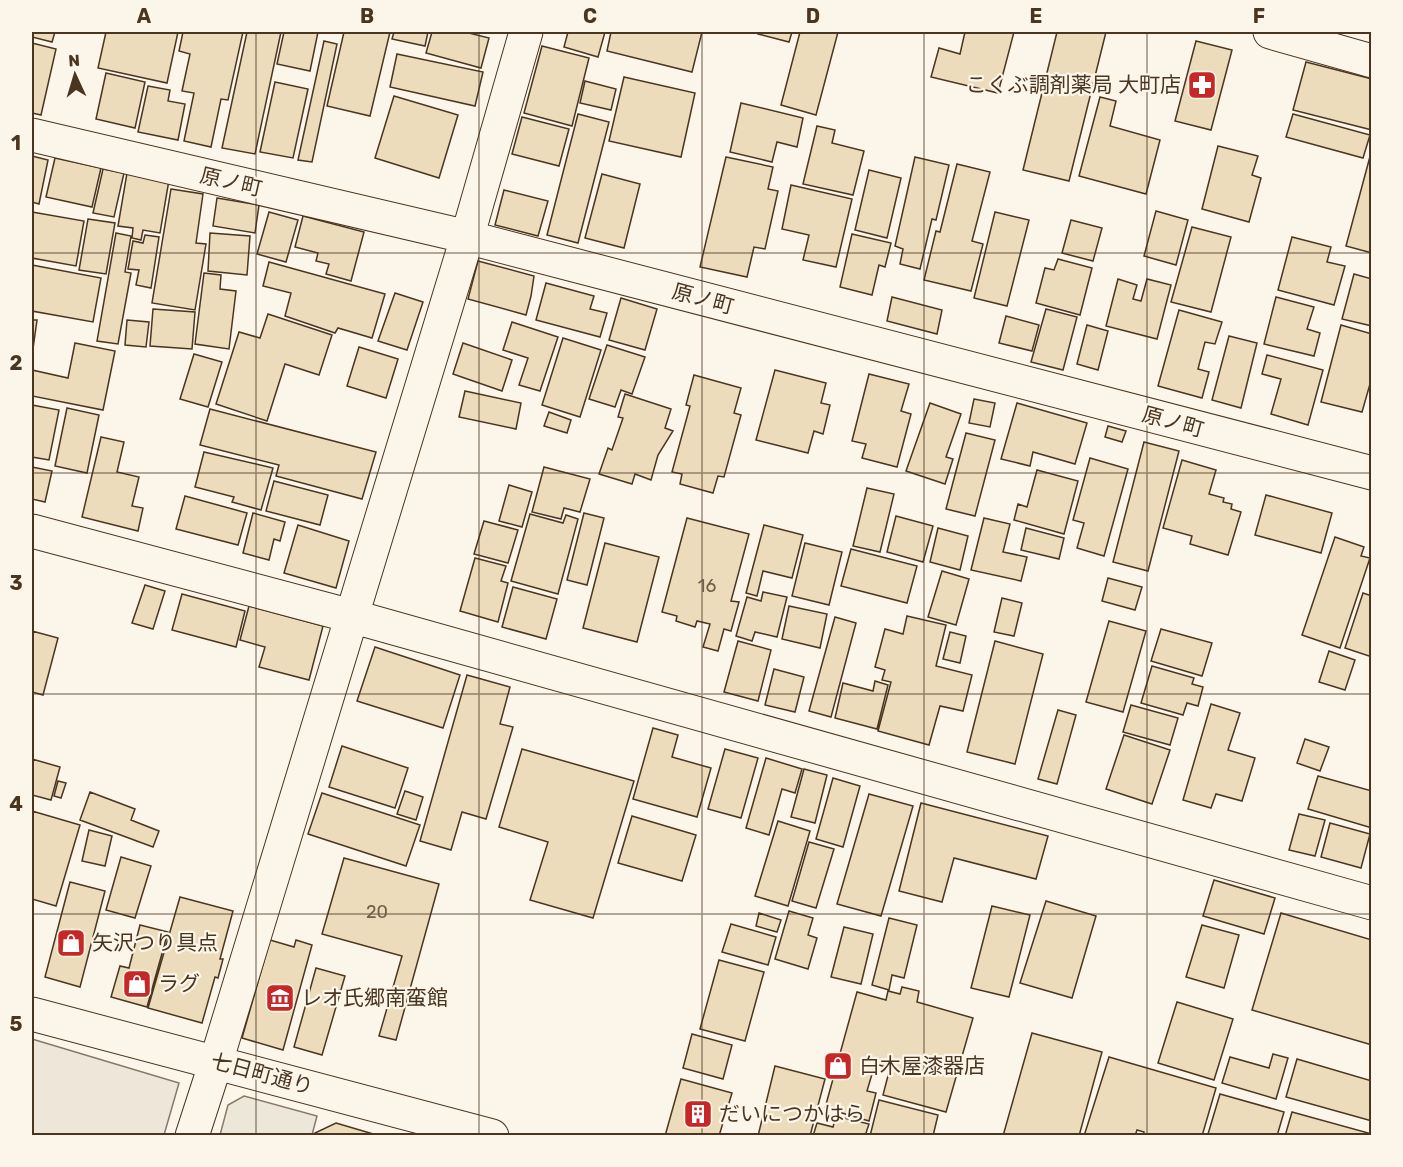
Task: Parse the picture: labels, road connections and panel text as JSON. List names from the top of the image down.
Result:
{
  "streets": {
    "main road": ["原ノ町", "七日町通り"]
  },
  "places": {
    "pharmacy": ["こくぶ調剤薬局 大町店"],
    "shop": ["矢沢つり具点", "ラグ", "白木屋漆器店"],
    "museum": ["レオ氏郷南蛮館"],
    "building": ["だいにつかはら"]
  },
  "house_numbers": ["16", "20"],
  "north": "top",
  "grid": {
    "columns": [
      "A",
      "B",
      "C",
      "D",
      "E",
      "F"
    ],
    "rows": [
      "1",
      "2",
      "3",
      "4",
      "5"
    ]
  }
}
